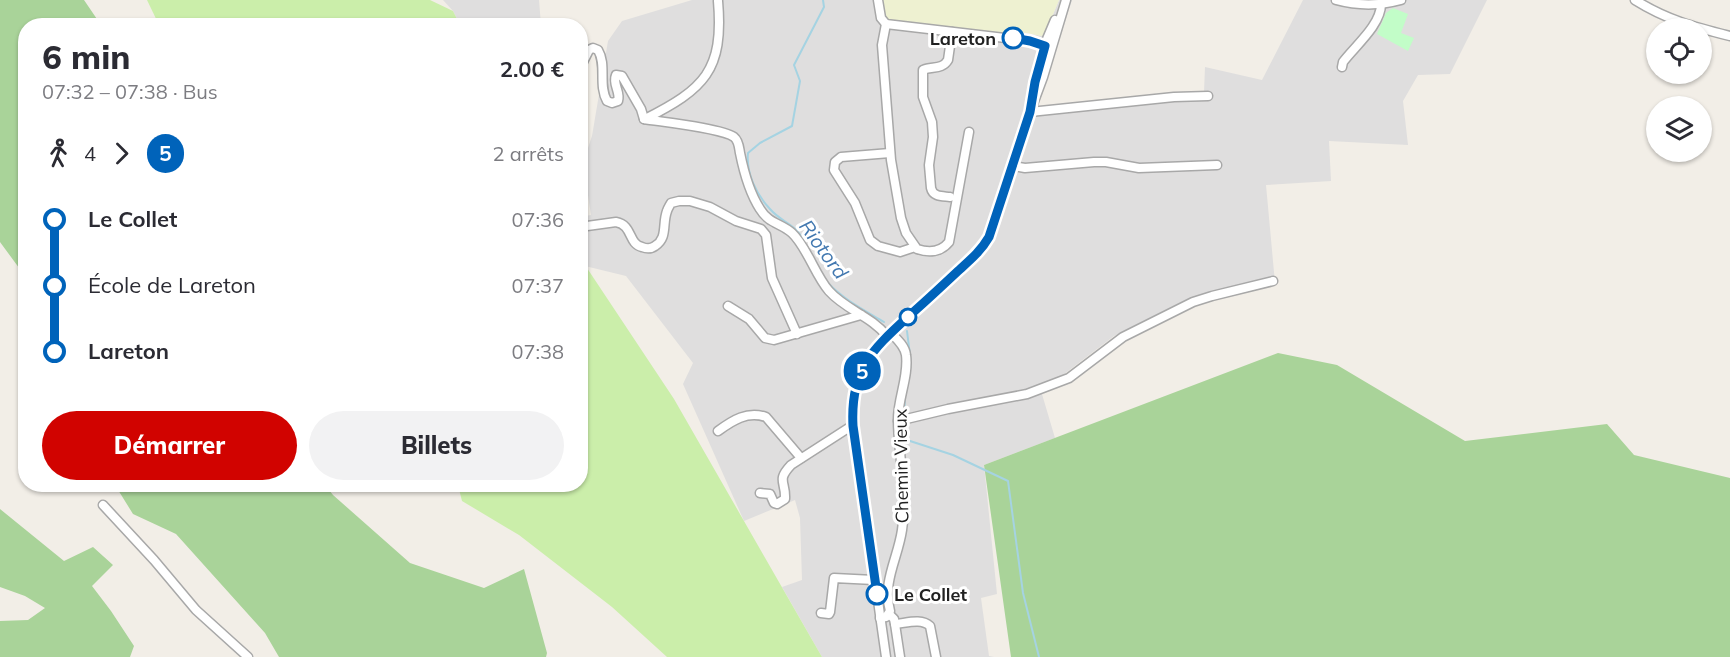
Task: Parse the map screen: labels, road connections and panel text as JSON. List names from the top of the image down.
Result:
{
  "streets": {
    "street": ["Chemin Vieux"]
  },
  "water": ["Riotord"],
  "places": ["Lareton", "Le Collet"],
  "lines": ["bus line 5"],
  "page": {
    "on_map": "5",
    "heading": ["6 min", "07:32 – 07:38 · Bus", "2.00 €"],
    "legs": ["4", "5", "2 arrêts"],
    "list": [
      {
        "name": "Le Collet",
        "value": "07:36"
      },
      {
        "name": "École de Lareton",
        "value": "07:37"
      },
      {
        "name": "Lareton",
        "value": "07:38"
      }
    ],
    "buttons": ["Démarrer", "Billets"]
  }
}
